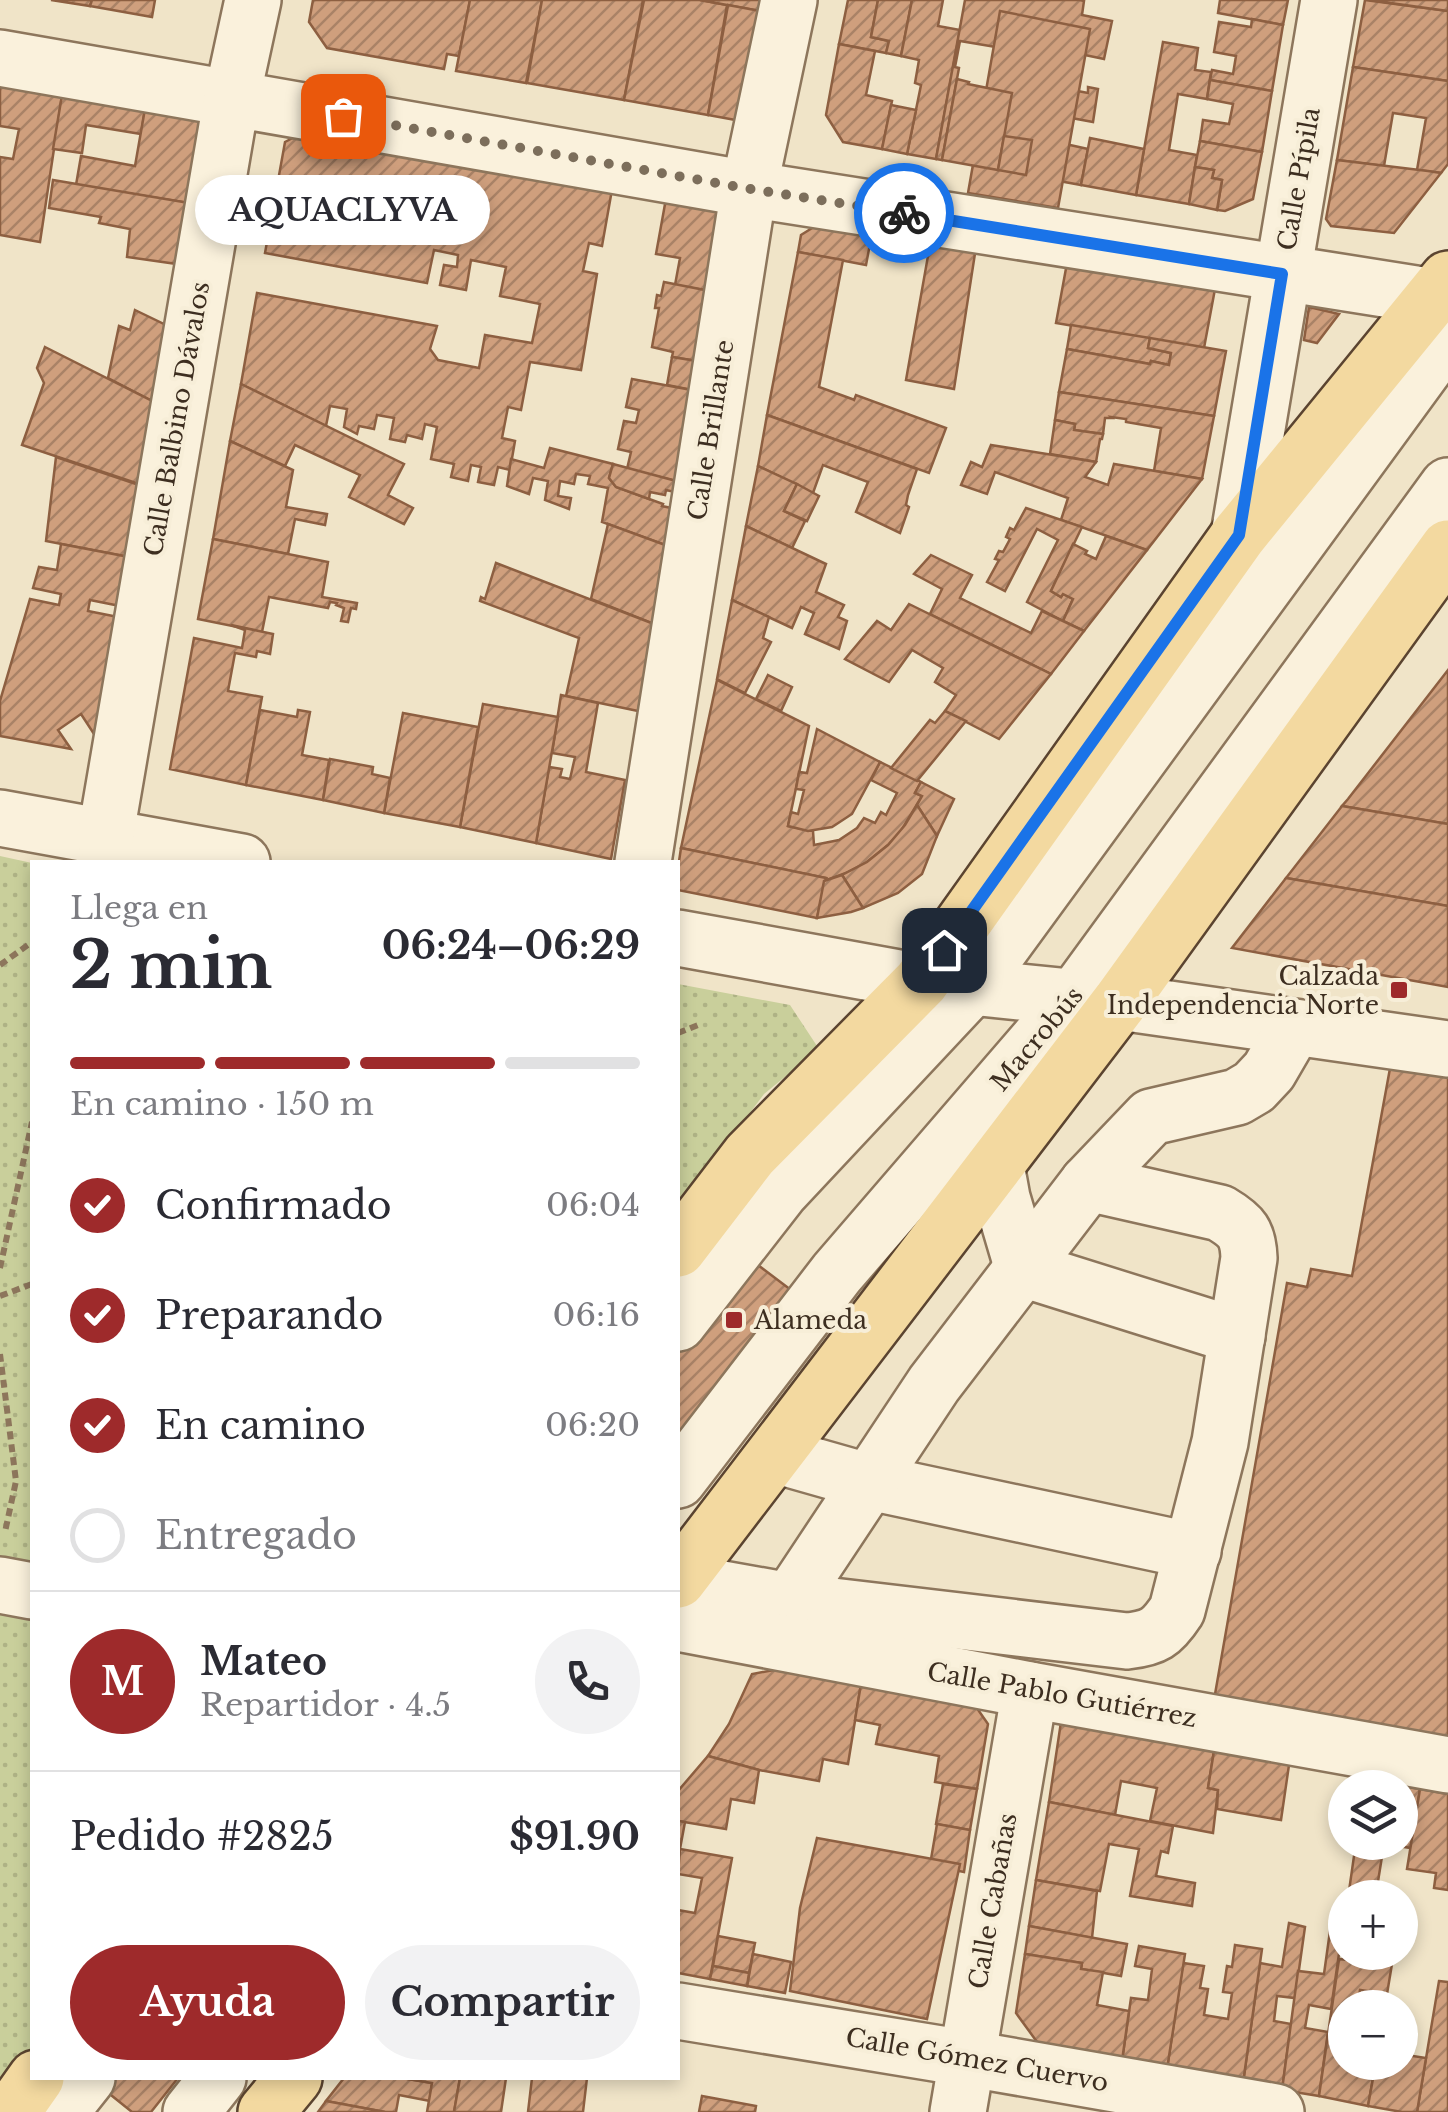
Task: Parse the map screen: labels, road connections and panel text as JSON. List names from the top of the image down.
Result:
{
  "streets": {
    "street": [
      "Calle Pípila",
      "Calle Balbino Dávalos",
      "Calle Brillante",
      "Macrobús",
      "Calle Pablo Gutiérrez",
      "Calle Cabañas",
      "Calle Gómez Cuervo"
    ]
  },
  "crossings": [
    ["Calle Pablo Gutiérrez", "Calle Cabañas"],
    ["Calle Cabañas", "Calle Gómez Cuervo"]
  ],
  "places": {
    "other": ["AQUACLYVA"],
    "transit": ["Calzada Independencia Norte", "Alameda"]
  },
  "page": {
    "bubble": "AQUACLYVA",
    "heading": ["2 min", "Llega en", "06:24–06:29"],
    "panel": [
      "Mateo",
      "Repartidor · 4.5",
      "Pedido #2825",
      "$91.90"
    ],
    "bar": "En camino · 150 m",
    "list": [
      ["Confirmado", "06:04"],
      ["Preparando", "06:16"],
      ["En camino", "06:20"],
      "Entregado"
    ],
    "round": "M",
    "map_buttons": ["+", "−"],
    "buttons": ["Ayuda", "Compartir"]
  }
}
